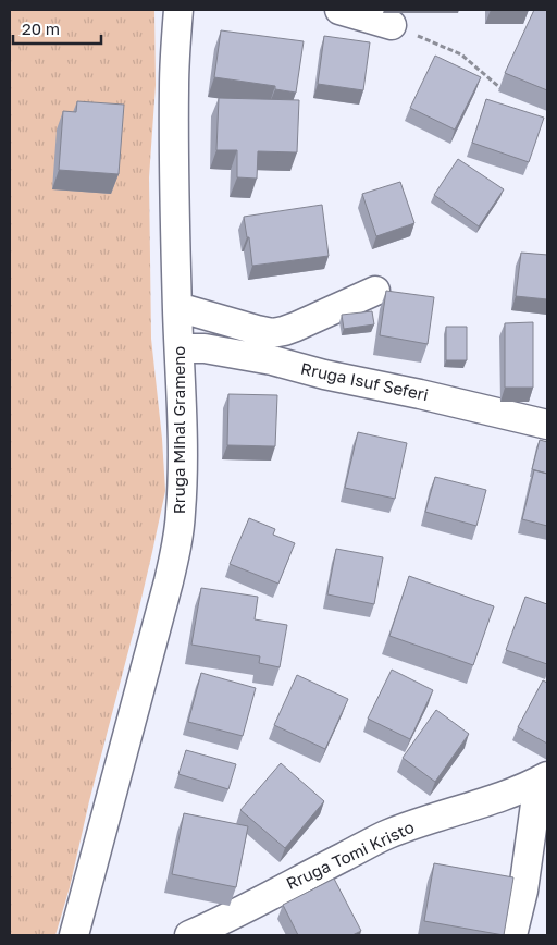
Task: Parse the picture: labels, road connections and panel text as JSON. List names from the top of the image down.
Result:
{
  "streets": {
    "street": ["Rruga Isuf Seferi", "Rruga Mihal Grameno", "Rruga Tomi Kristo"]
  },
  "crossings": [
    ["Rruga Isuf Seferi", "Rruga Mihal Grameno"]
  ],
  "scale_bar": "20 m"
}
